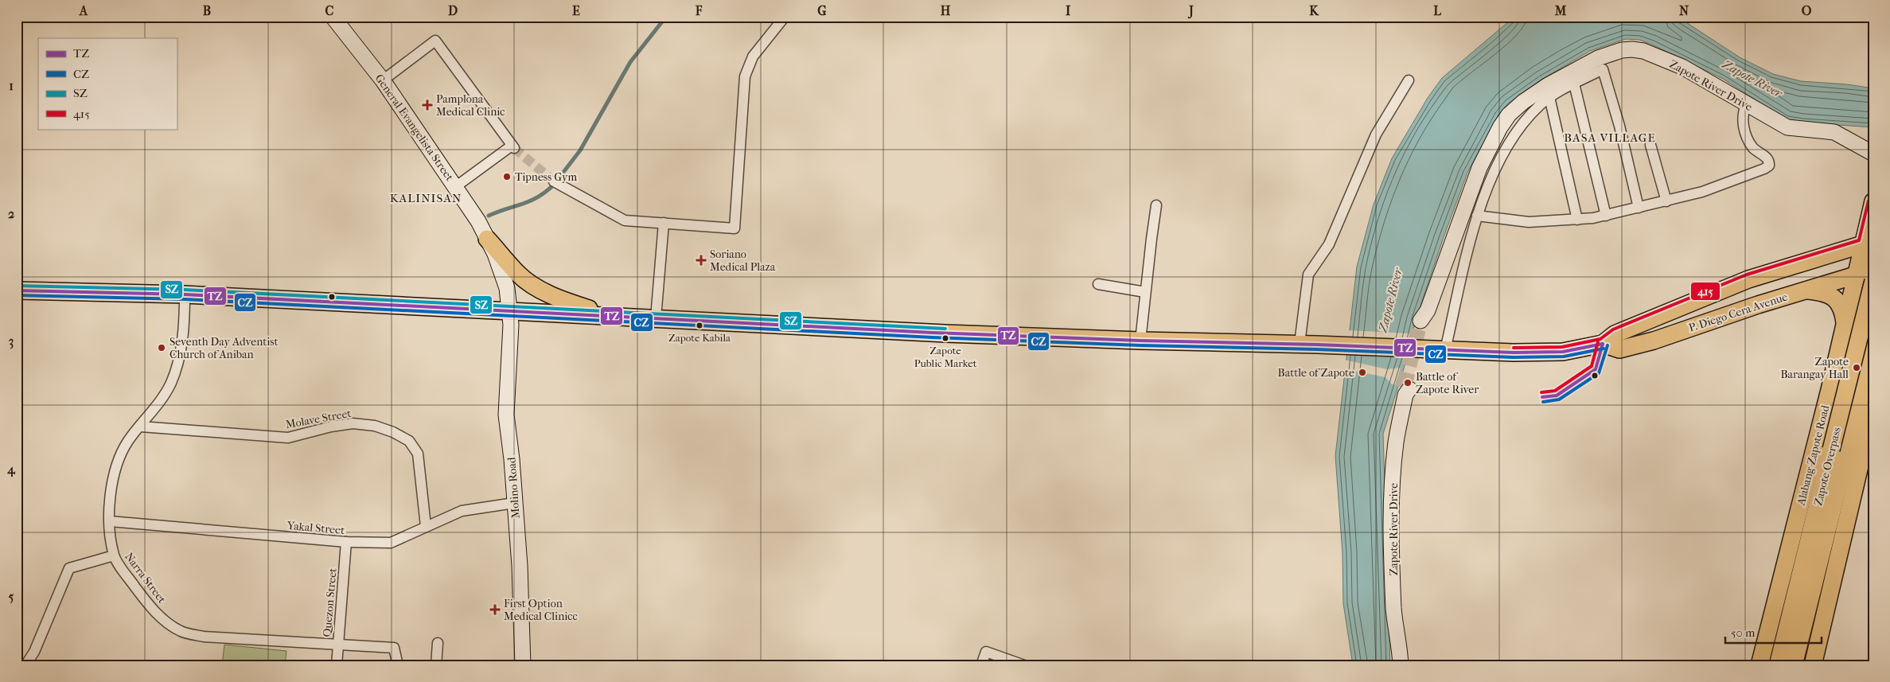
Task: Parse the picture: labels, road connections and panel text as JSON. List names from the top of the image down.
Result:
{
  "streets": {
    "highway": ["P. Diego Cera Avenue", "Alabang-Zapote Road", "Zapote Overpass"],
    "main road": ["Zapote River Drive", "General Evangelista Street", "Molino Road"],
    "street": [
      "Molave Street",
      "Yakal Street",
      "Narra Street",
      "Quezon Street"
    ]
  },
  "crossings": [
    ["General Evangelista Street", "Molino Road"],
    ["P. Diego Cera Avenue", "Alabang-Zapote Road"],
    ["Molave Street", "Yakal Street"],
    ["Molave Street", "Narra Street"],
    ["Molino Road", "Yakal Street"],
    ["Yakal Street", "Narra Street"],
    ["Yakal Street", "Quezon Street"],
    ["Narra Street", "Quezon Street"]
  ],
  "districts": ["BASA VILLAGE", "KALINISAN"],
  "water": ["Zapote River"],
  "places": {
    "health": ["Pamplona Medical Clinic", "Soriano Medical Plaza", "First Option Medical Clinicc"],
    "other": [
      "Tipness Gym",
      "Zapote Kabila",
      "Zapote Public Market",
      "Seventh Day Adventist Church of Aniban",
      "Zapote Barangay Hall",
      "Battle of Zapote",
      "Battle of Zapote River"
    ]
  },
  "lines": [
    "transit line 415",
    "transit line SZ",
    "transit line TZ",
    "transit line CZ"
  ],
  "legend": [
    "TZ",
    "CZ",
    "SZ",
    "415"
  ],
  "scale_bar": "50 m",
  "grid": {
    "columns": [
      "A",
      "B",
      "C",
      "D",
      "E",
      "F",
      "G",
      "H",
      "I",
      "J",
      "K",
      "L",
      "M",
      "N",
      "O"
    ],
    "rows": [
      "1",
      "2",
      "3",
      "4",
      "5"
    ]
  }
}
